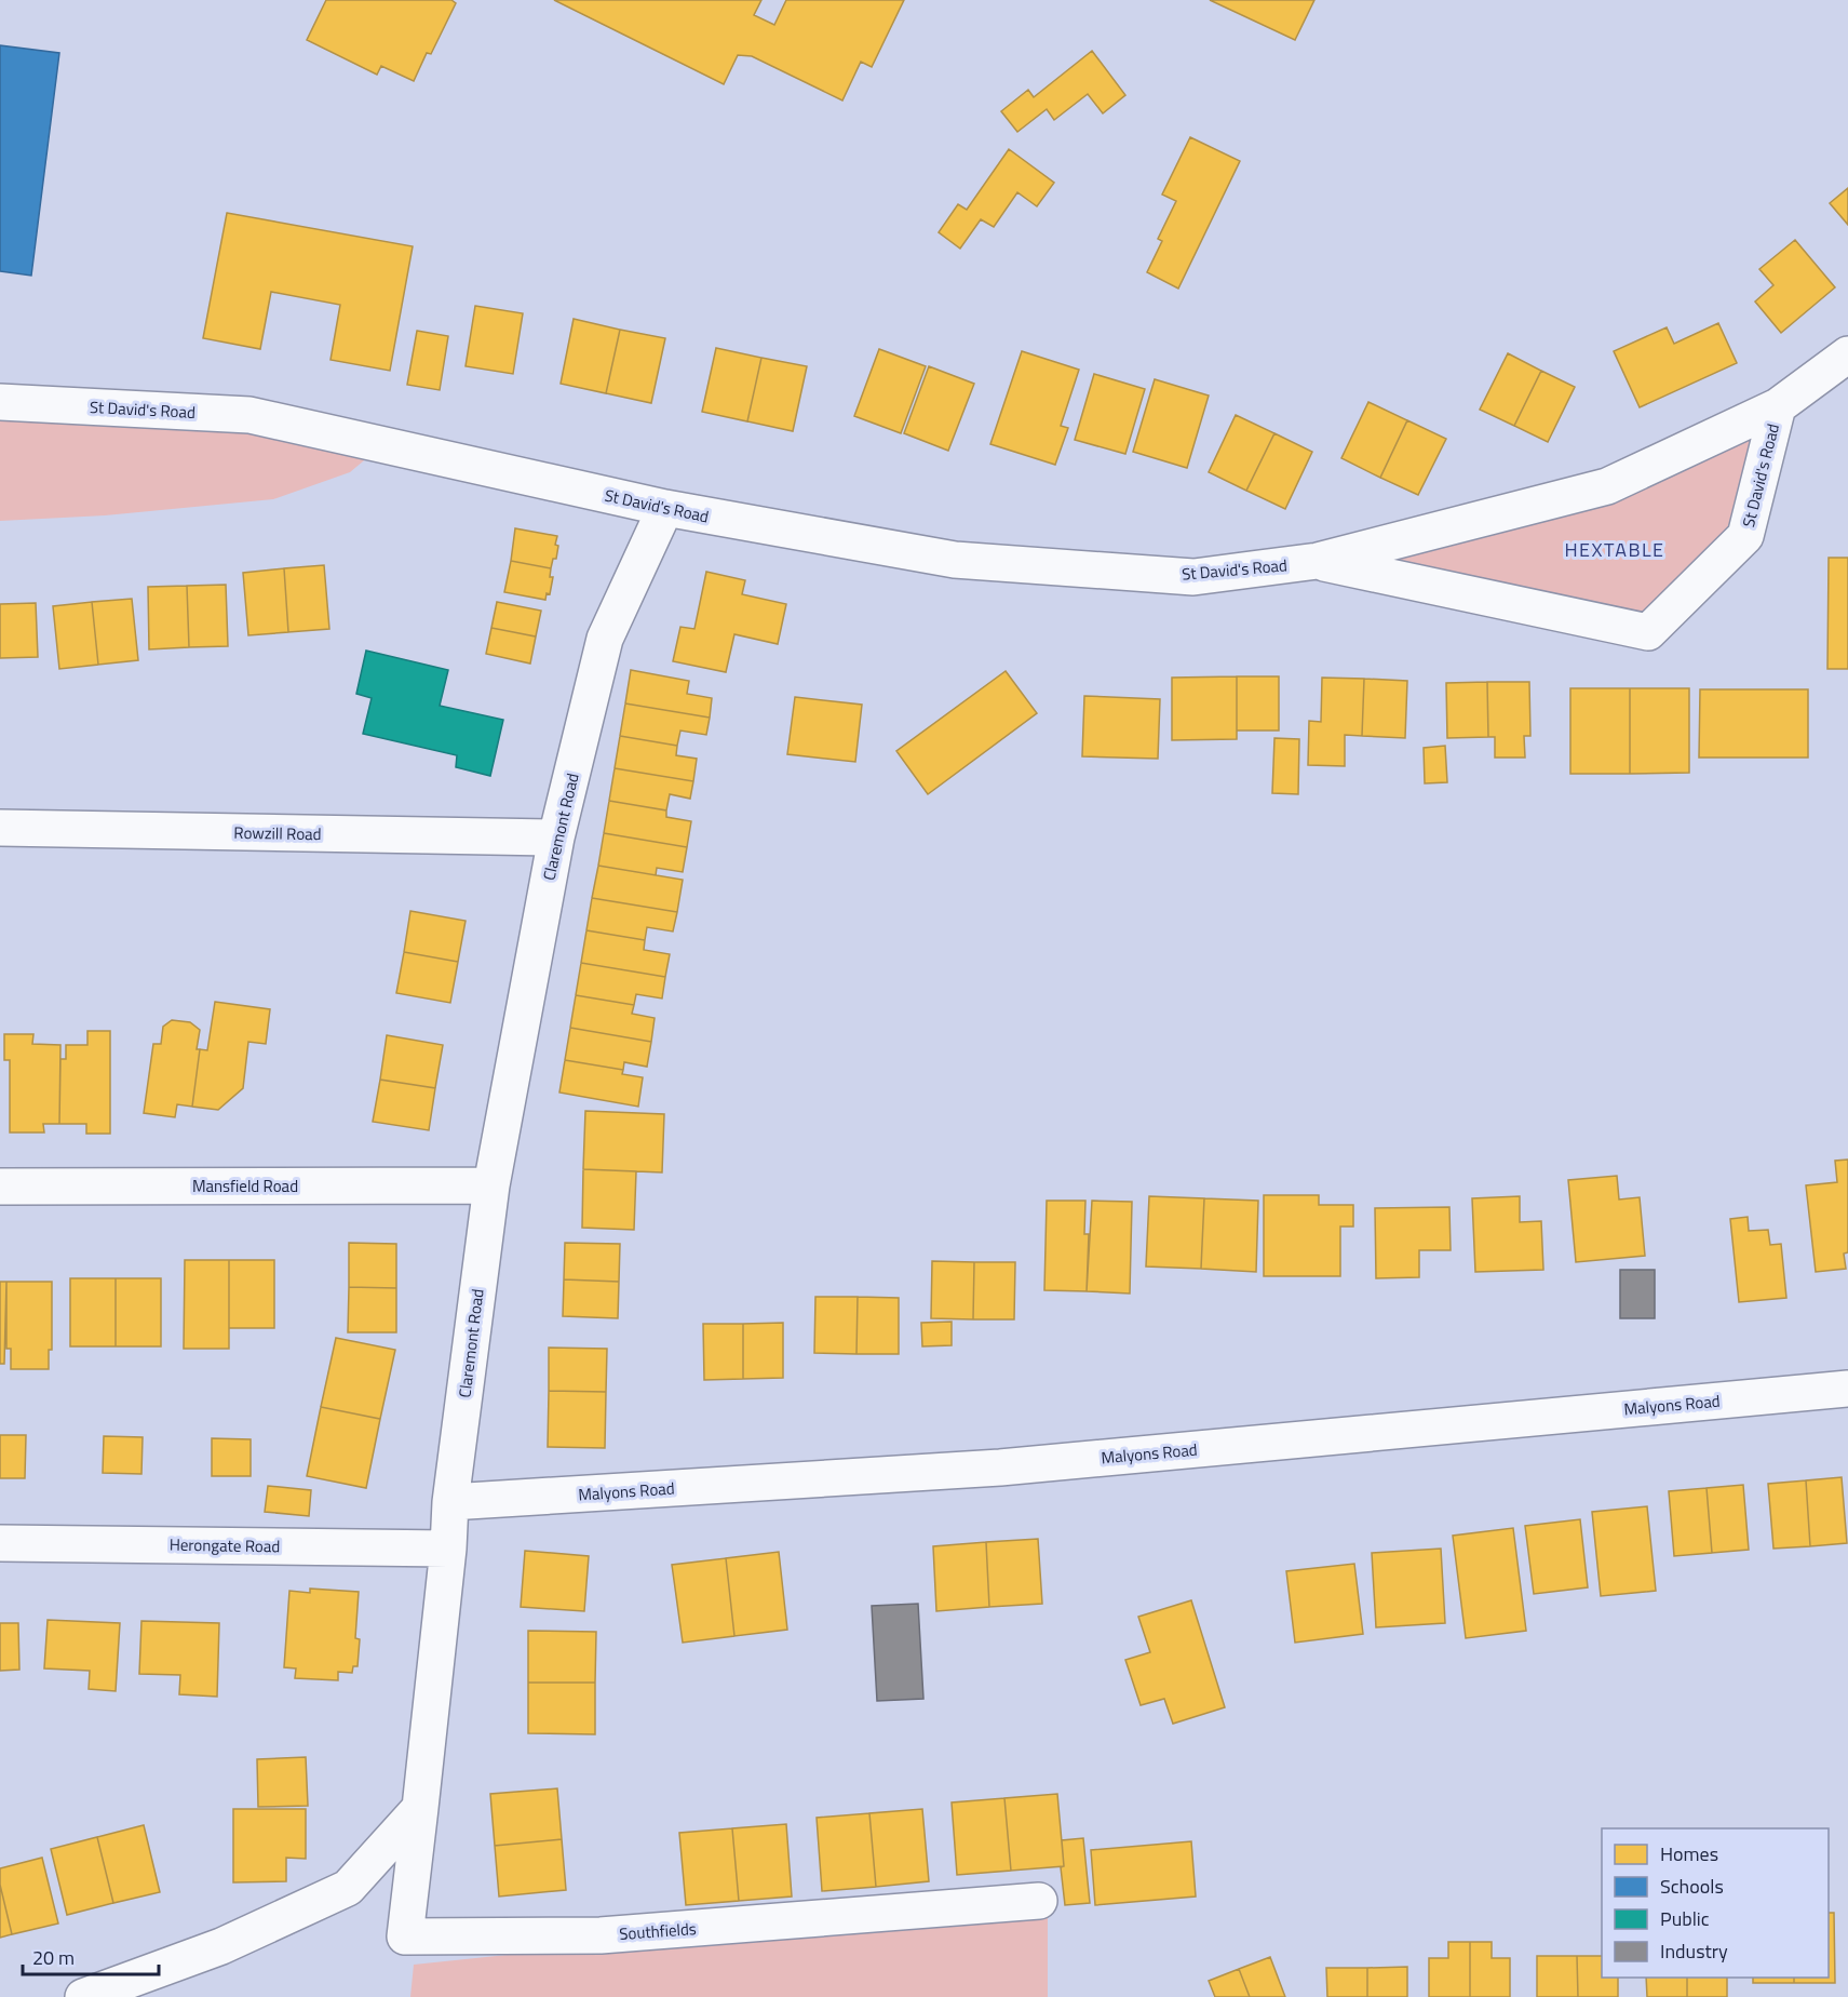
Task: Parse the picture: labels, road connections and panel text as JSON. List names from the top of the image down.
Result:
{
  "streets": {
    "street": [
      "St David's Road",
      "Claremont Road",
      "Rowzill Road",
      "Mansfield Road",
      "Malyons Road",
      "Herongate Road",
      "Southfields"
    ]
  },
  "crossings": [
    ["St David's Road", "Claremont Road"],
    ["Claremont Road", "Rowzill Road"],
    ["Claremont Road", "Mansfield Road"],
    ["Claremont Road", "Malyons Road"],
    ["Claremont Road", "Herongate Road"],
    ["Claremont Road", "Southfields"]
  ],
  "districts": ["HEXTABLE"],
  "legend": [
    "Homes",
    "Schools",
    "Public",
    "Industry"
  ],
  "scale_bar": "20 m"
}
